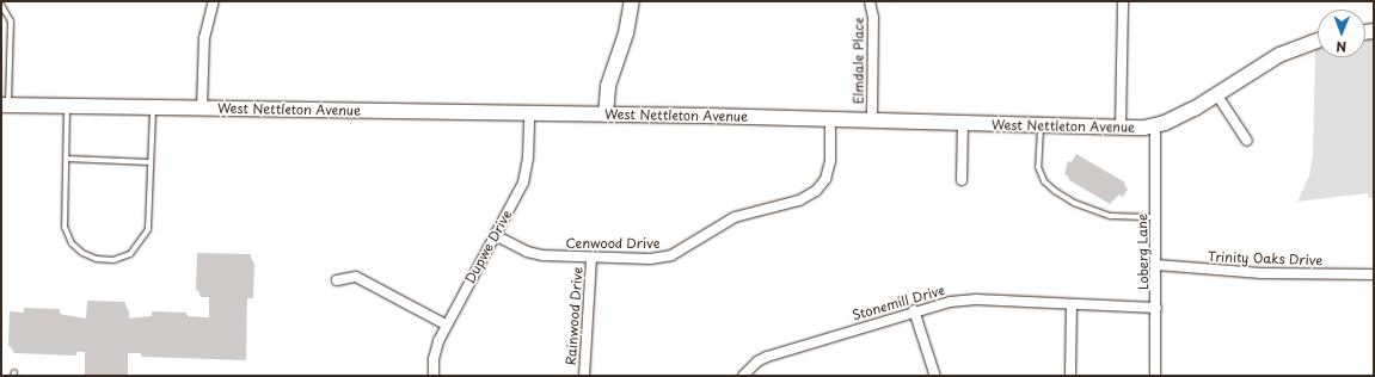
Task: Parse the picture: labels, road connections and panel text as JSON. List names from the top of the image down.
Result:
{
  "streets": {
    "street": [
      "Elmdale Place",
      "West Nettleton Avenue",
      "Cenwood Drive",
      "Dupwe Drive",
      "Loberg Lane",
      "Trinity Oaks Drive",
      "Stonemill Drive",
      "Rainwood Drive"
    ]
  },
  "crossings": [
    ["Elmdale Place", "West Nettleton Avenue"],
    ["West Nettleton Avenue", "Cenwood Drive"],
    ["West Nettleton Avenue", "Dupwe Drive"],
    ["West Nettleton Avenue", "Loberg Lane"],
    ["Cenwood Drive", "Dupwe Drive"],
    ["Cenwood Drive", "Rainwood Drive"],
    ["Loberg Lane", "Trinity Oaks Drive"],
    ["Loberg Lane", "Stonemill Drive"]
  ],
  "north": "bottom"
}
